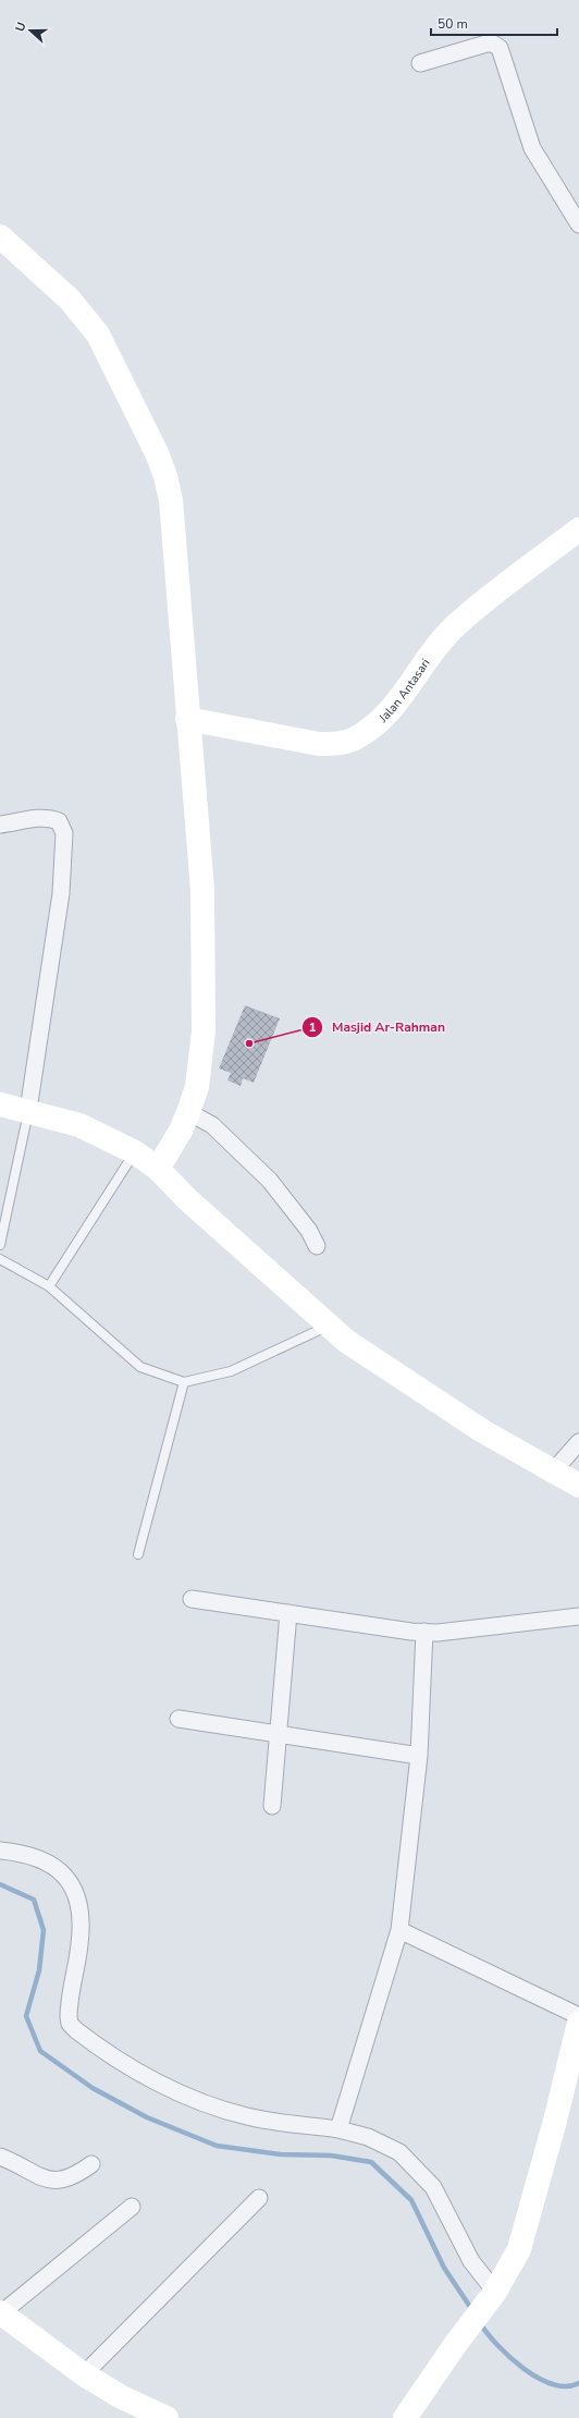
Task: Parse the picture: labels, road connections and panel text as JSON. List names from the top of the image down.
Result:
{
  "streets": {
    "street": ["Jalan Antasari"]
  },
  "places": ["Masjid Ar-Rahman"],
  "scale_bar": "50 m",
  "north": "left"
}
